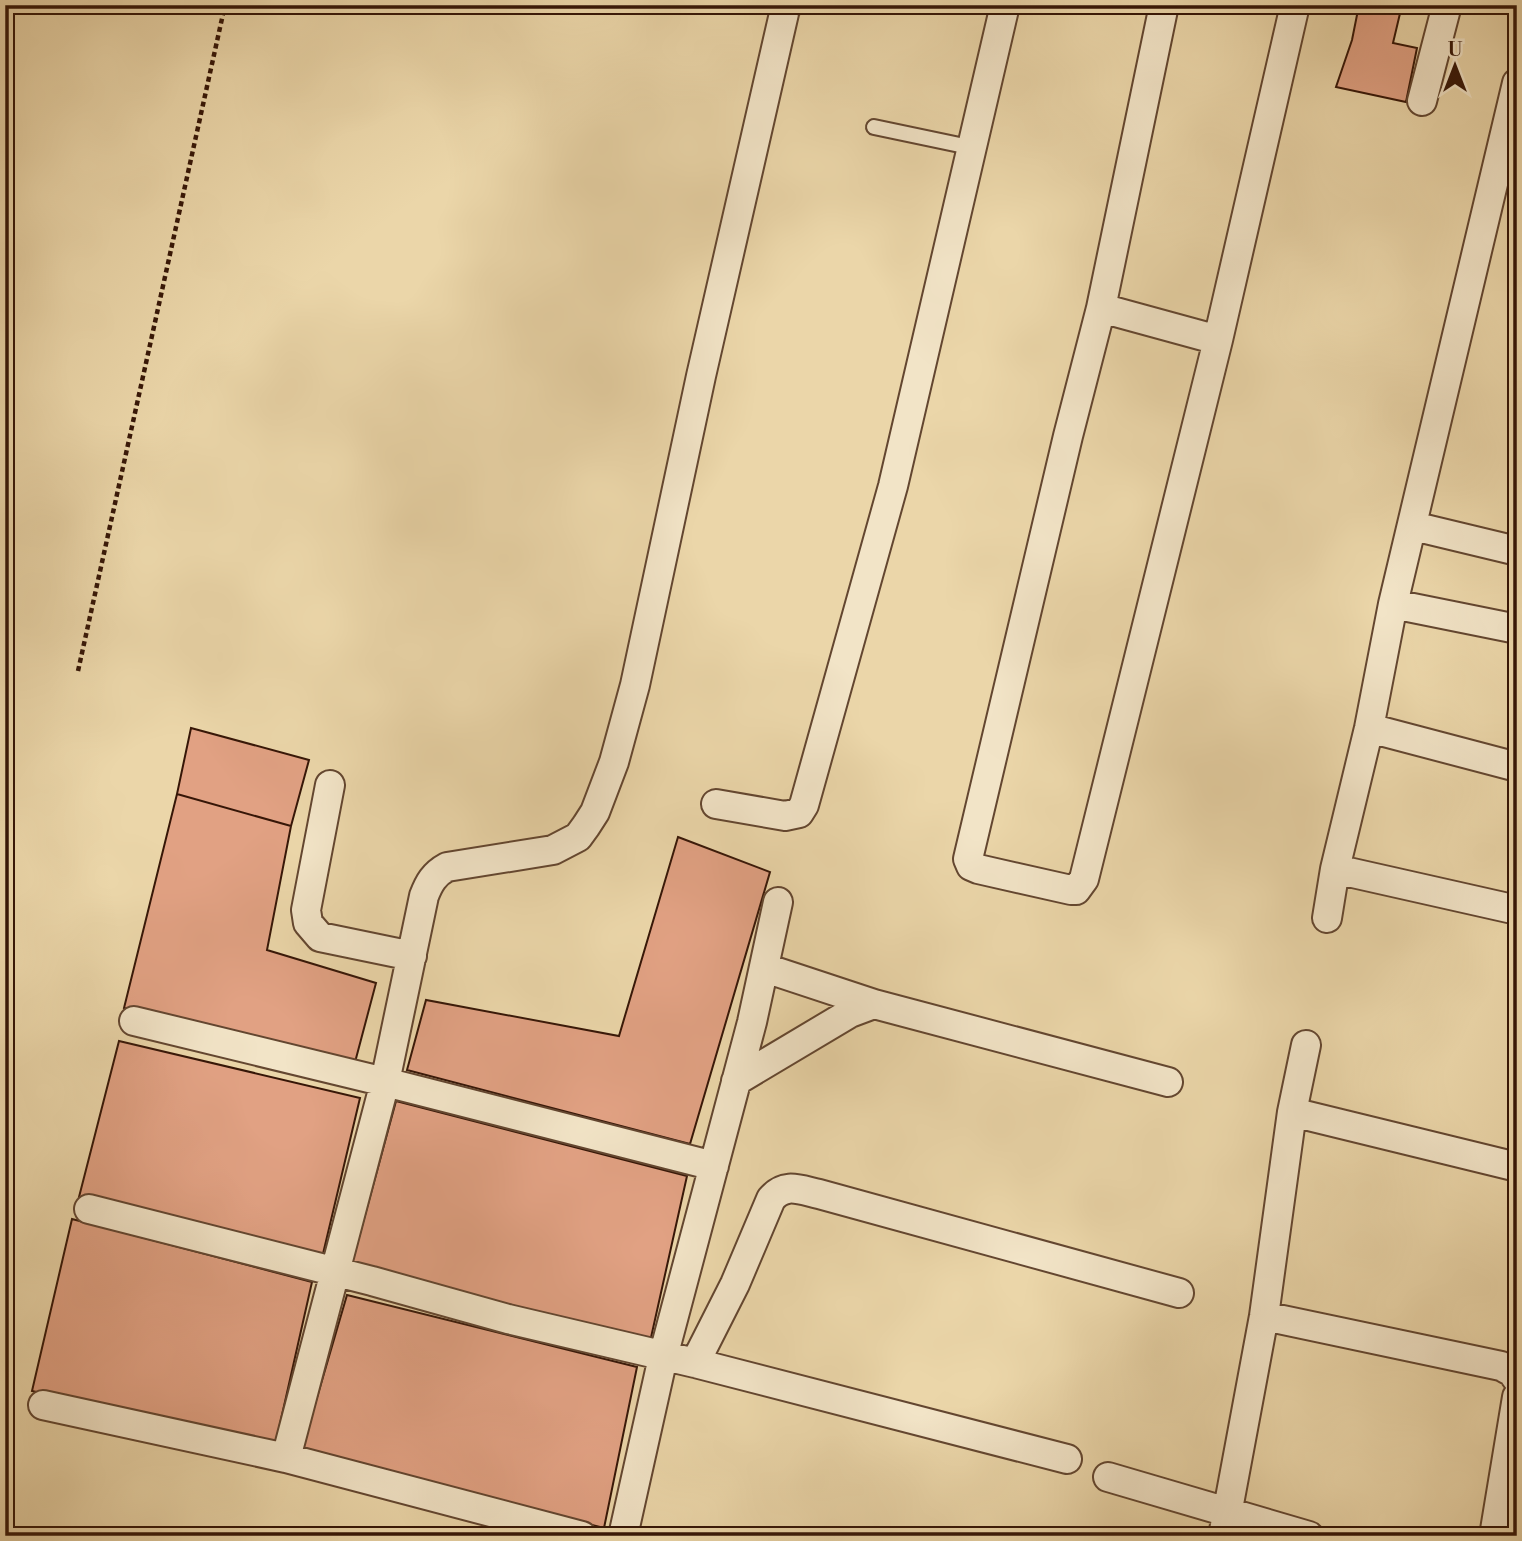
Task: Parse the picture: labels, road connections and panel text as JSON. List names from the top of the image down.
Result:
{
  "north": "top"
}
